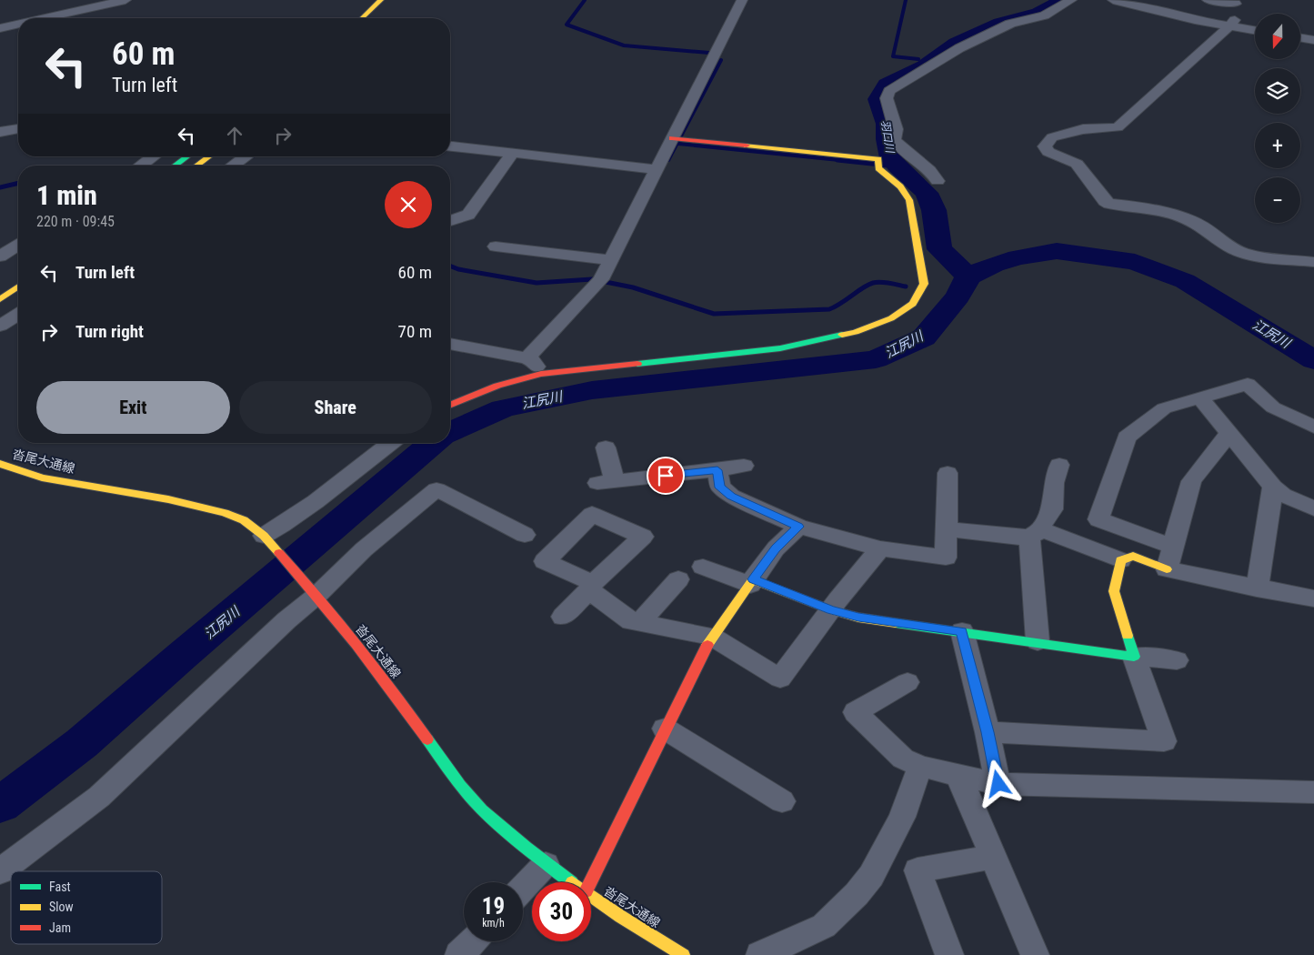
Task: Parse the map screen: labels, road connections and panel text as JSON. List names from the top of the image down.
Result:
{
  "streets": {
    "main road": ["沓尾大通線"]
  },
  "water": ["羽口川", "江尻川"],
  "legend": ["Fast", "Slow", "Jam"],
  "north": "bottom",
  "page": {
    "map_buttons": ["+", "−"],
    "turn": ["60 m", "Turn left"],
    "heading": ["1 min", "220 m · 09:45"],
    "list": [
      {
        "name": "Turn left",
        "value": "60 m"
      },
      {
        "name": "Turn right",
        "value": "70 m"
      }
    ],
    "buttons": ["Exit", "Share"],
    "speed": "19 km/h",
    "limit": "30"
  }
}
